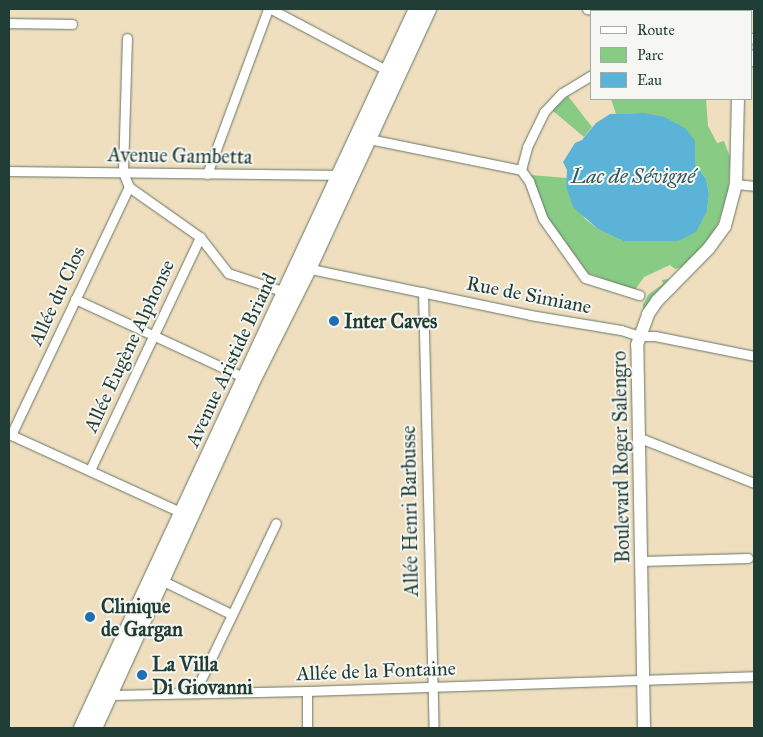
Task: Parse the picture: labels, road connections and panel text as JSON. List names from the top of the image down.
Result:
{
  "streets": {
    "main road": ["Avenue Aristide Briand", "Boulevard Roger Salengro"],
    "street": [
      "Avenue Gambetta",
      "Rue de Simiane",
      "Allée du Clos",
      "Allée Eugène Alphonse",
      "Allée Henri Barbusse",
      "Allée de la Fontaine"
    ]
  },
  "crossings": [
    ["Avenue Gambetta", "Avenue Aristide Briand"],
    ["Rue de Simiane", "Avenue Aristide Briand"],
    ["Rue de Simiane", "Boulevard Roger Salengro"],
    ["Rue de Simiane", "Allée Henri Barbusse"],
    ["Avenue Aristide Briand", "Allée de la Fontaine"],
    ["Boulevard Roger Salengro", "Allée de la Fontaine"],
    ["Allée Henri Barbusse", "Allée de la Fontaine"]
  ],
  "water": ["Lac de Sévigné"],
  "places": ["Inter Caves", "Clinique de Gargan", "La Villa Di Giovanni"],
  "legend": ["Route", "Parc", "Eau"]
}
